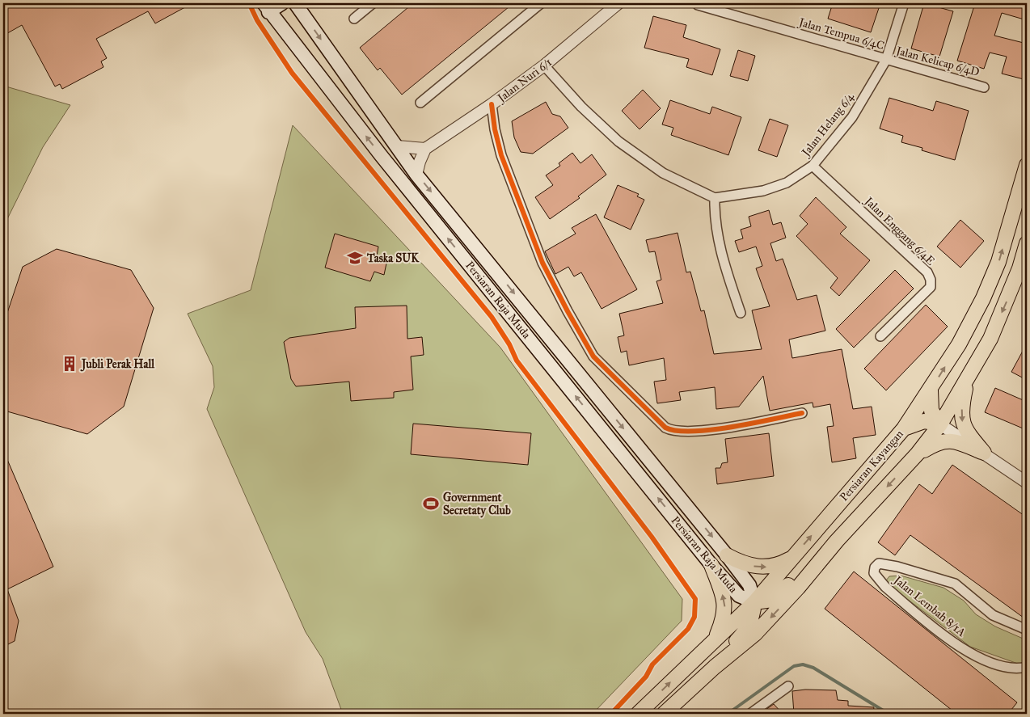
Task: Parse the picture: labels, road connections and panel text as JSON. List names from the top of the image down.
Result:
{
  "streets": {
    "main road": ["Persiaran Raja Muda", "Persiaran Kayangan"],
    "street": [
      "Jalan Tempua 6/4C",
      "Jalan Kelicap 6/4D",
      "Jalan Nuri 6/1",
      "Jalan Helang 6/4",
      "Jalan Enggang 6/4E",
      "Jalan Lembah 8/1A"
    ]
  },
  "crossings": [
    ["Jalan Tempua 6/4C", "Jalan Kelicap 6/4D"],
    ["Jalan Tempua 6/4C", "Jalan Helang 6/4"],
    ["Jalan Kelicap 6/4D", "Jalan Helang 6/4"],
    ["Jalan Helang 6/4", "Jalan Enggang 6/4E"],
    ["Persiaran Raja Muda", "Persiaran Kayangan"]
  ],
  "places": {
    "school or university": ["Taska SUK"],
    "building": ["Jubli Perak Hall"],
    "sports": ["Government Secretaty Club"]
  }
}
